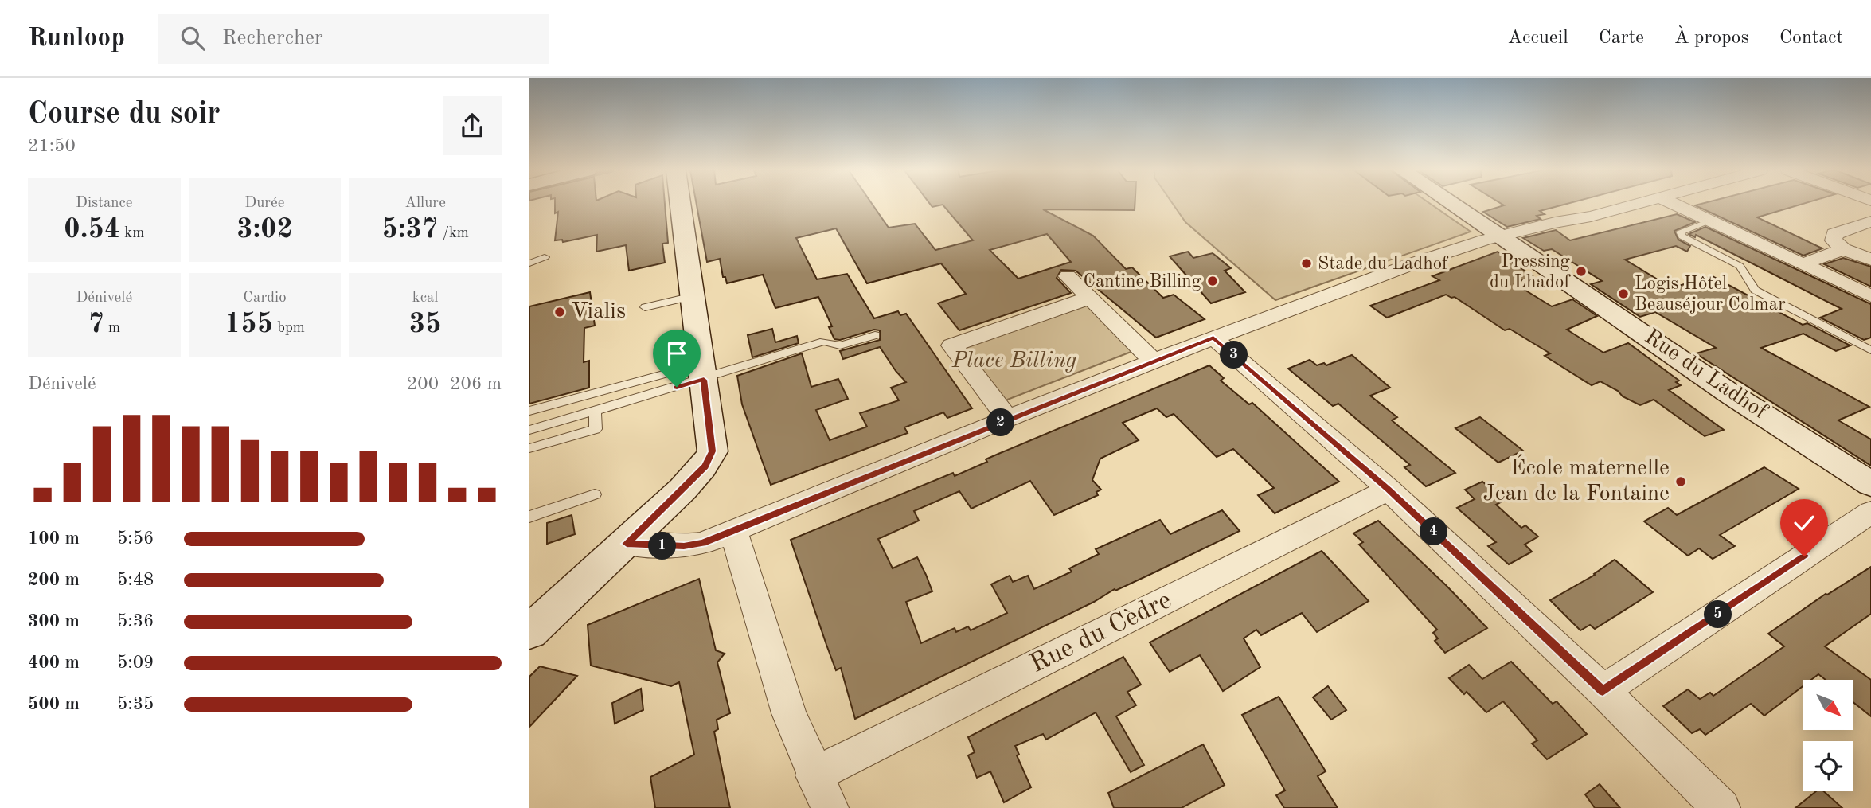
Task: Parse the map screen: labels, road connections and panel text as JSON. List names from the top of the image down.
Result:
{
  "streets": {
    "street": ["Rue du Ladhof", "Rue du Cèdre"]
  },
  "parks": ["Place Billing"],
  "places": [
    "Stade du Ladhof",
    "Pressing du Lhadof",
    "Cantine Billing",
    "Logis Hôtel Beauséjour Colmar",
    "Vialis",
    "École maternelle Jean de la Fontaine"
  ],
  "north": "bottom right",
  "page": {
    "header": "Runloop",
    "search": "Rechercher",
    "nav": [
      "Accueil",
      "Carte",
      "À propos",
      "Contact"
    ],
    "heading": ["Course du soir", "21:50"],
    "stats": [
      ["Distance", "0.54 km"],
      ["Durée", "3:02"],
      ["Allure", "5:37 /km"],
      ["Dénivelé", "7 m"],
      ["Cardio", "155 bpm"],
      ["kcal", "35"]
    ],
    "pins": [
      "3",
      "2",
      "4",
      "1",
      "5"
    ],
    "chart": ["Dénivelé", "200–206 m"],
    "list": [
      {
        "name": "100 m",
        "note": "5:56"
      },
      {
        "name": "200 m",
        "note": "5:48"
      },
      {
        "name": "300 m",
        "note": "5:36"
      },
      {
        "name": "400 m",
        "note": "5:09"
      },
      {
        "name": "500 m",
        "note": "5:35"
      }
    ]
  }
}
